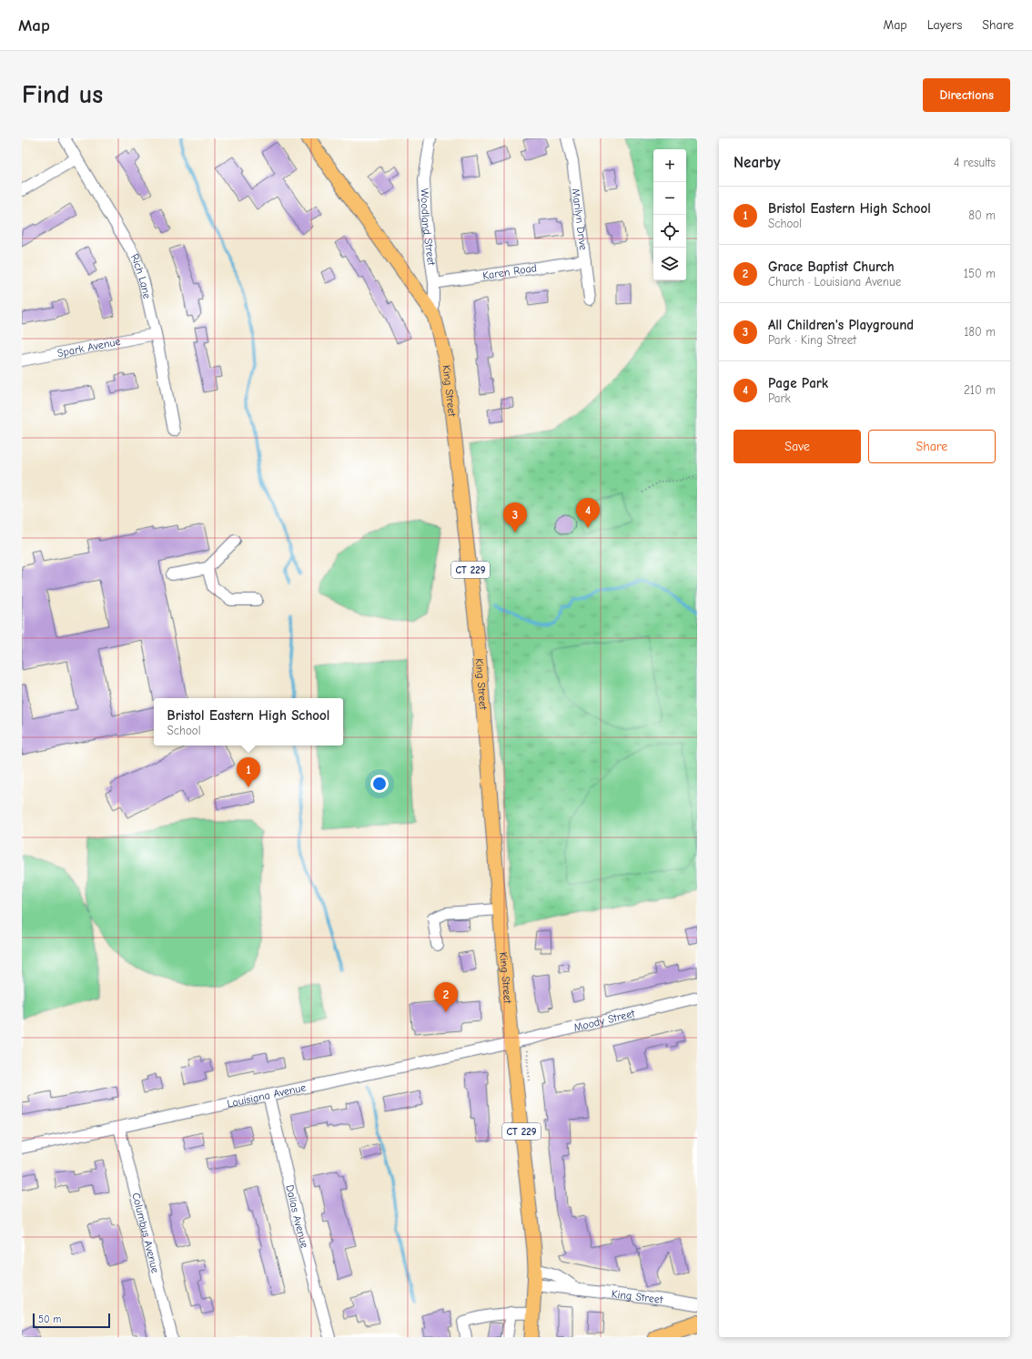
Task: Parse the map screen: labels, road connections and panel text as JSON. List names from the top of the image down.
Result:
{
  "streets": {
    "main road": ["King Street", "CT 229"],
    "street": [
      "Marilyn Drive",
      "Woodland Street",
      "Karen Road",
      "Rich Lane",
      "Spark Avenue",
      "Moody Street",
      "Louisiana Avenue",
      "Dallas Avenue",
      "Columbus Avenue"
    ]
  },
  "crossings": [
    ["Marilyn Drive", "Karen Road"],
    ["Woodland Street", "Karen Road"],
    ["Woodland Street", "King Street"],
    ["Rich Lane", "Spark Avenue"],
    ["King Street", "Moody Street"],
    ["King Street", "Louisiana Avenue"],
    ["Moody Street", "Louisiana Avenue"],
    ["Louisiana Avenue", "Dallas Avenue"],
    ["Louisiana Avenue", "Columbus Avenue"]
  ],
  "scale_bar": "50 m",
  "page": {
    "header": "Map",
    "nav": ["Map", "Layers", "Share"],
    "buttons": [
      "Directions",
      ["Save", "Share"]
    ],
    "title": "Find us",
    "heading": ["Nearby", "4 results"],
    "map_buttons": ["+", "−"],
    "list": [
      {
        "mark": "1",
        "name": "Bristol Eastern High School",
        "note": "School",
        "value": "80 m"
      },
      {
        "mark": "2",
        "name": "Grace Baptist Church",
        "note": "Church · Louisiana Avenue",
        "value": "150 m"
      },
      {
        "mark": "3",
        "name": "All Children's Playground",
        "note": "Park · King Street",
        "value": "180 m"
      },
      {
        "mark": "4",
        "name": "Page Park",
        "note": "Park",
        "value": "210 m"
      }
    ],
    "pins": [
      "4",
      "3",
      "1",
      "2"
    ],
    "popup": ["Bristol Eastern High School", "School"],
    "scale": "50 m"
  }
}
